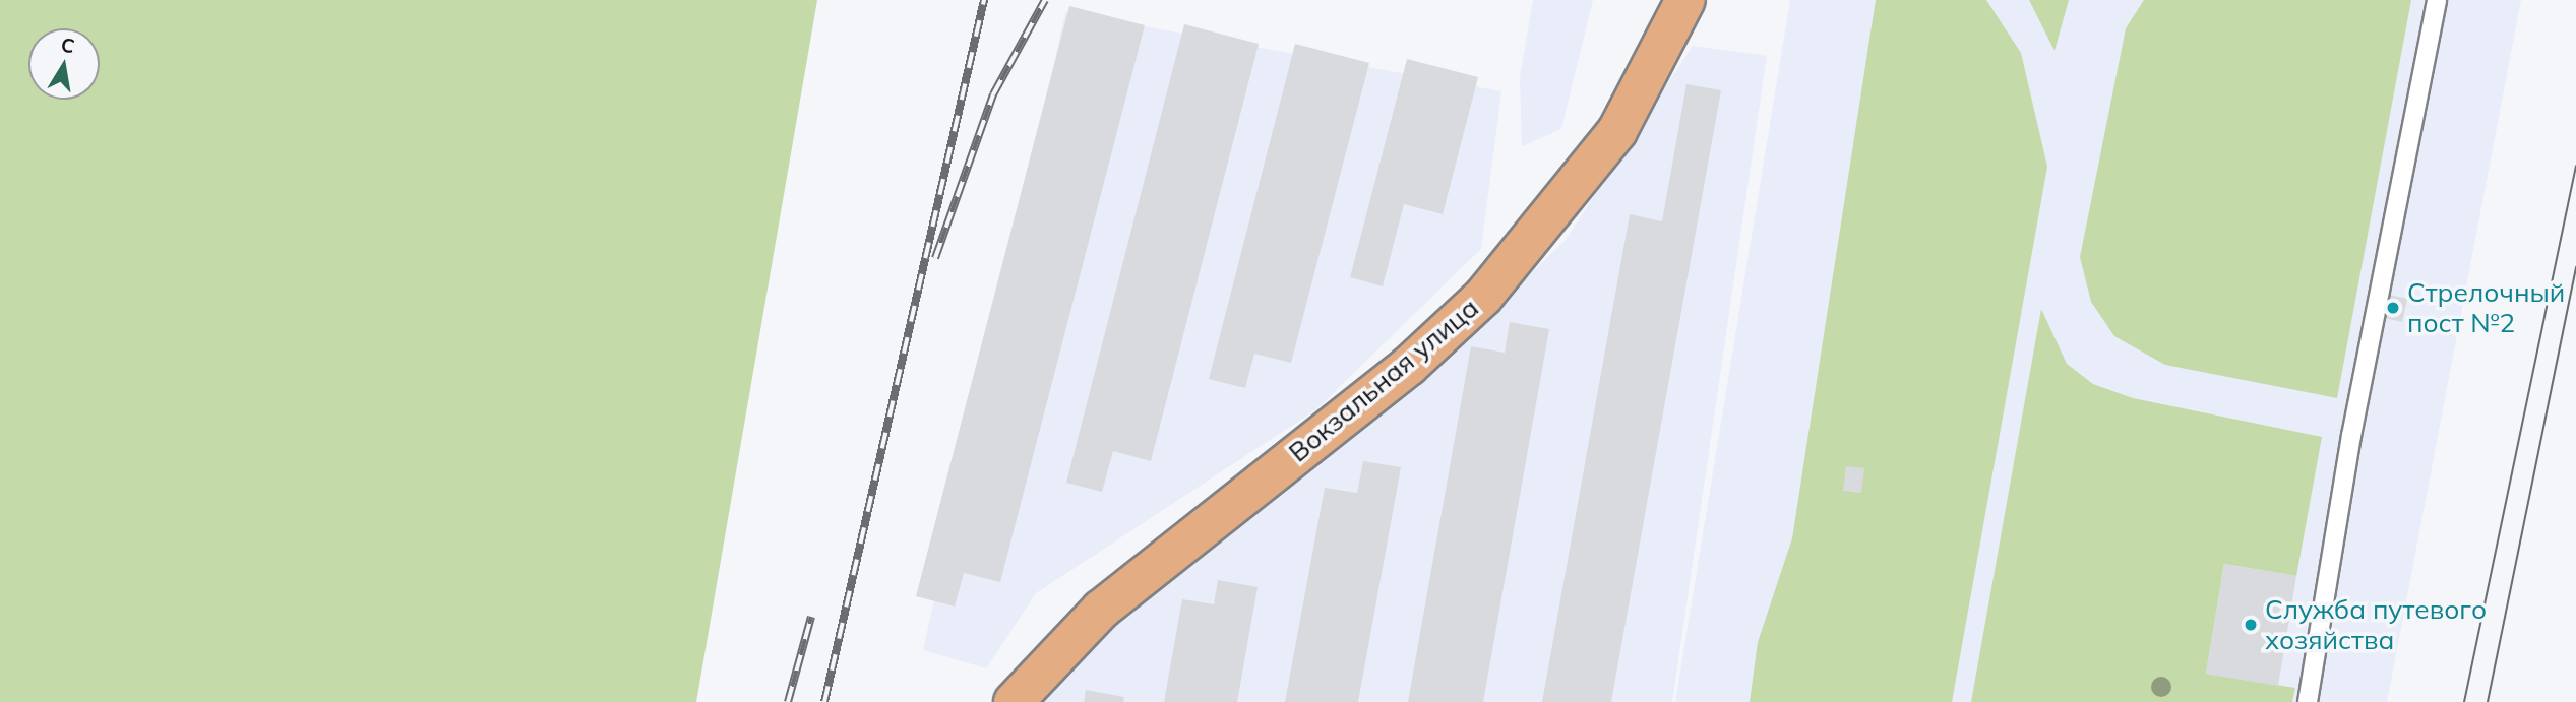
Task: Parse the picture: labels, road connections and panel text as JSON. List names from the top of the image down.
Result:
{
  "streets": {
    "main road": ["Вокзальная улица"]
  },
  "places": ["Стрелочный пост №2", "Служба путевого хозяйства"],
  "north": "top"
}
